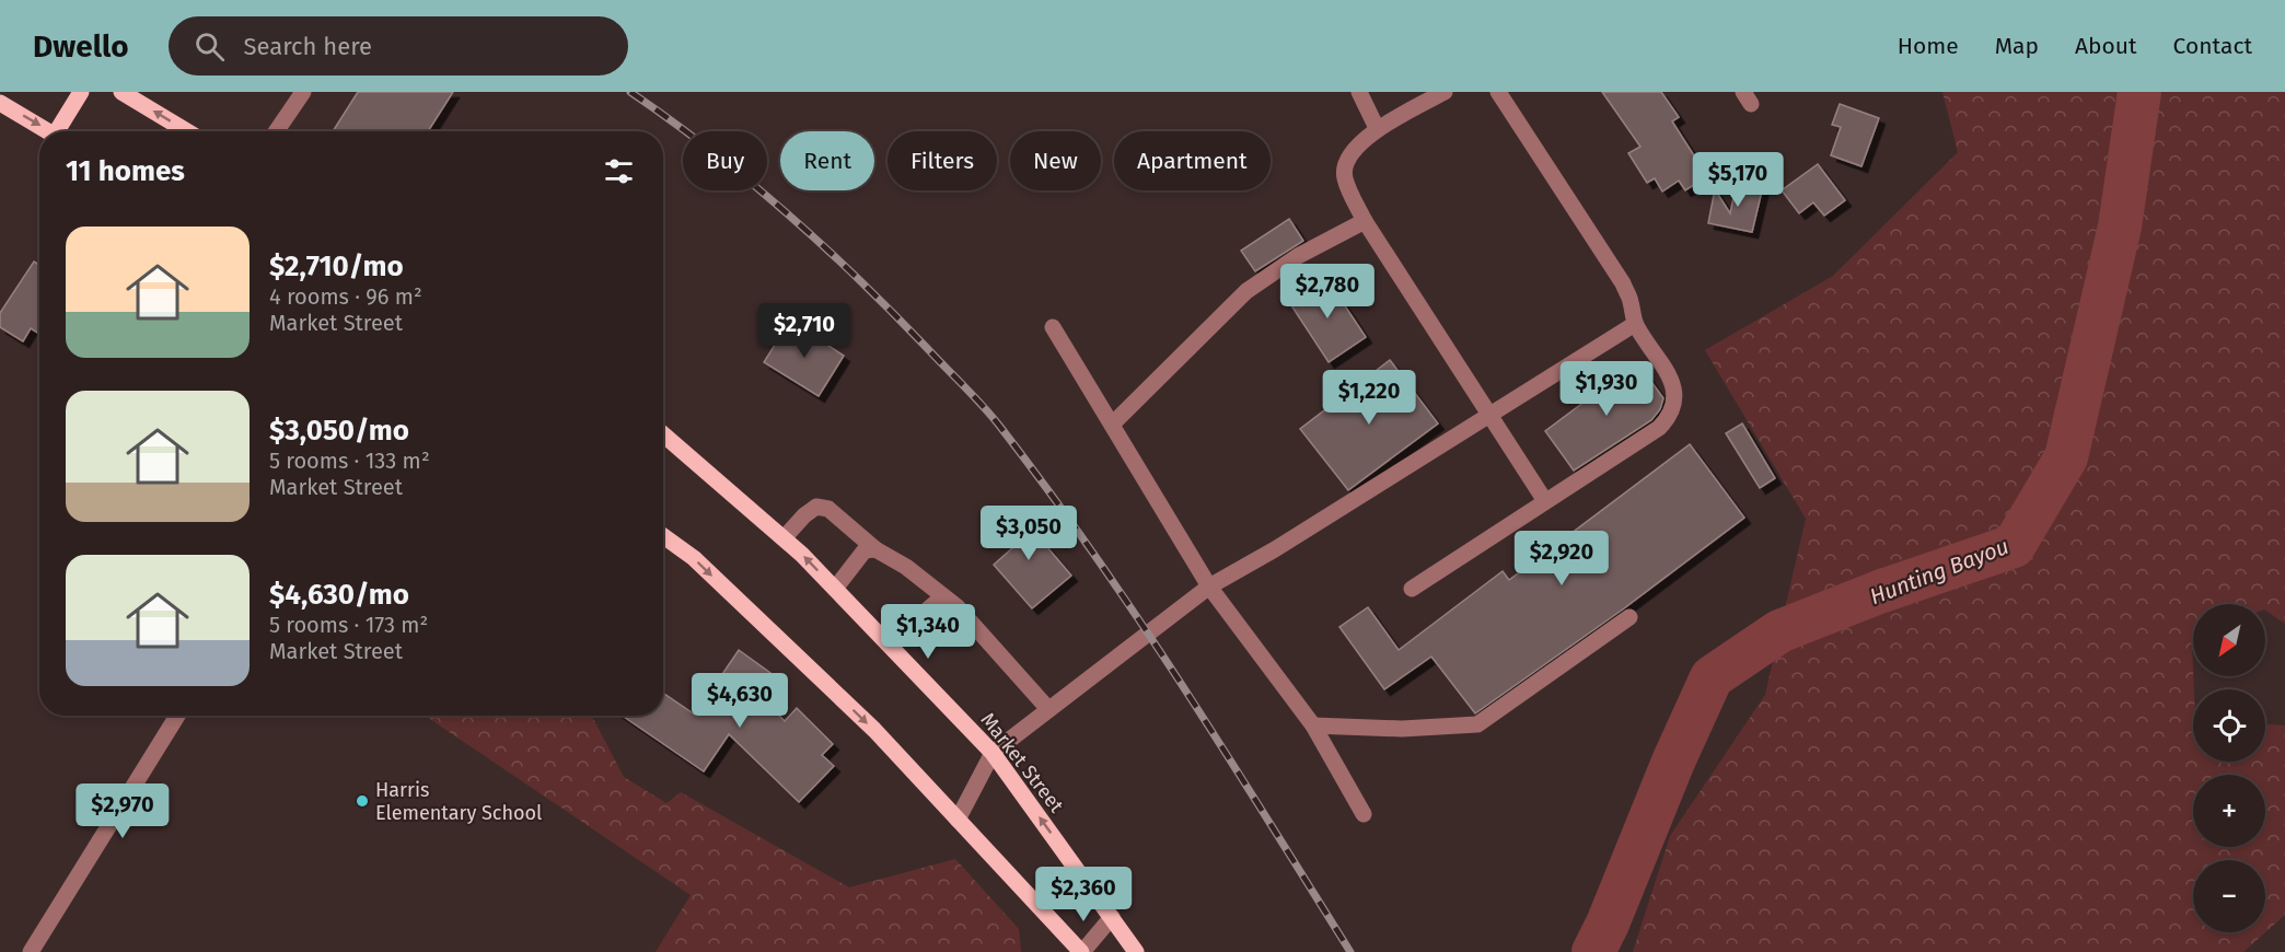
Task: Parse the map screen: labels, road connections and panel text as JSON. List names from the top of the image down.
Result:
{
  "streets": {
    "main road": ["Market Street"]
  },
  "water": ["Hunting Bayou"],
  "places": ["Harris Elementary School"],
  "north": "bottom left",
  "page": {
    "header": "Dwello",
    "search": "Search here",
    "nav": [
      "Home",
      "Map",
      "About",
      "Contact"
    ],
    "chip": [
      "Buy",
      "Rent",
      "Filters",
      "New",
      "Apartment"
    ],
    "heading": "11 homes",
    "price": [
      "$5,170",
      "$2,780",
      "$2,710",
      "$1,930",
      "$1,220",
      "$3,050",
      "$2,920",
      "$1,340",
      "$4,630",
      "$2,970",
      "$2,360"
    ],
    "list": [
      {
        "name": "$2,710/mo",
        "note": "4 rooms · 96 m² · Market Street"
      },
      {
        "name": "$3,050/mo",
        "note": "5 rooms · 133 m² · Market Street"
      },
      {
        "name": "$4,630/mo",
        "note": "5 rooms · 173 m² · Market Street"
      }
    ],
    "map_buttons": ["+", "−"]
  }
}
